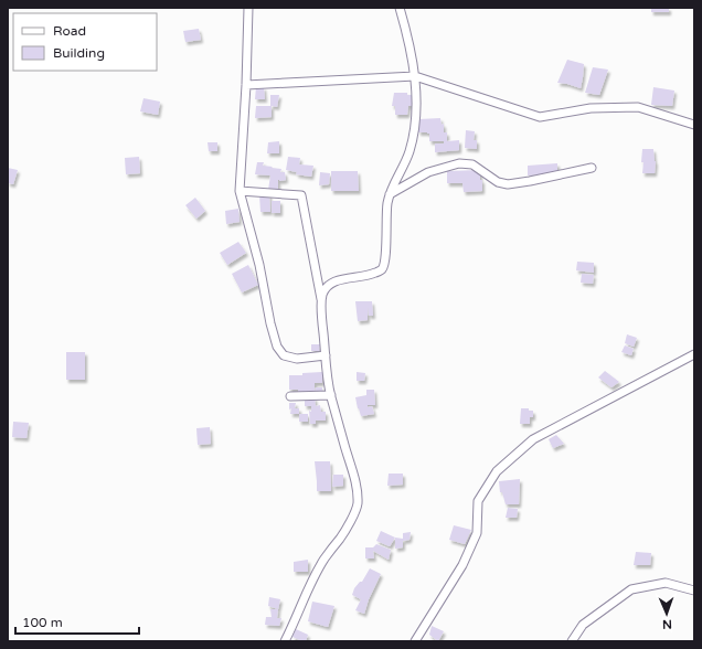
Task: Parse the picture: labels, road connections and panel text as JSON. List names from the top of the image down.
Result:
{
  "legend": ["Road", "Building"],
  "scale_bar": "100 m",
  "north": "bottom"
}
